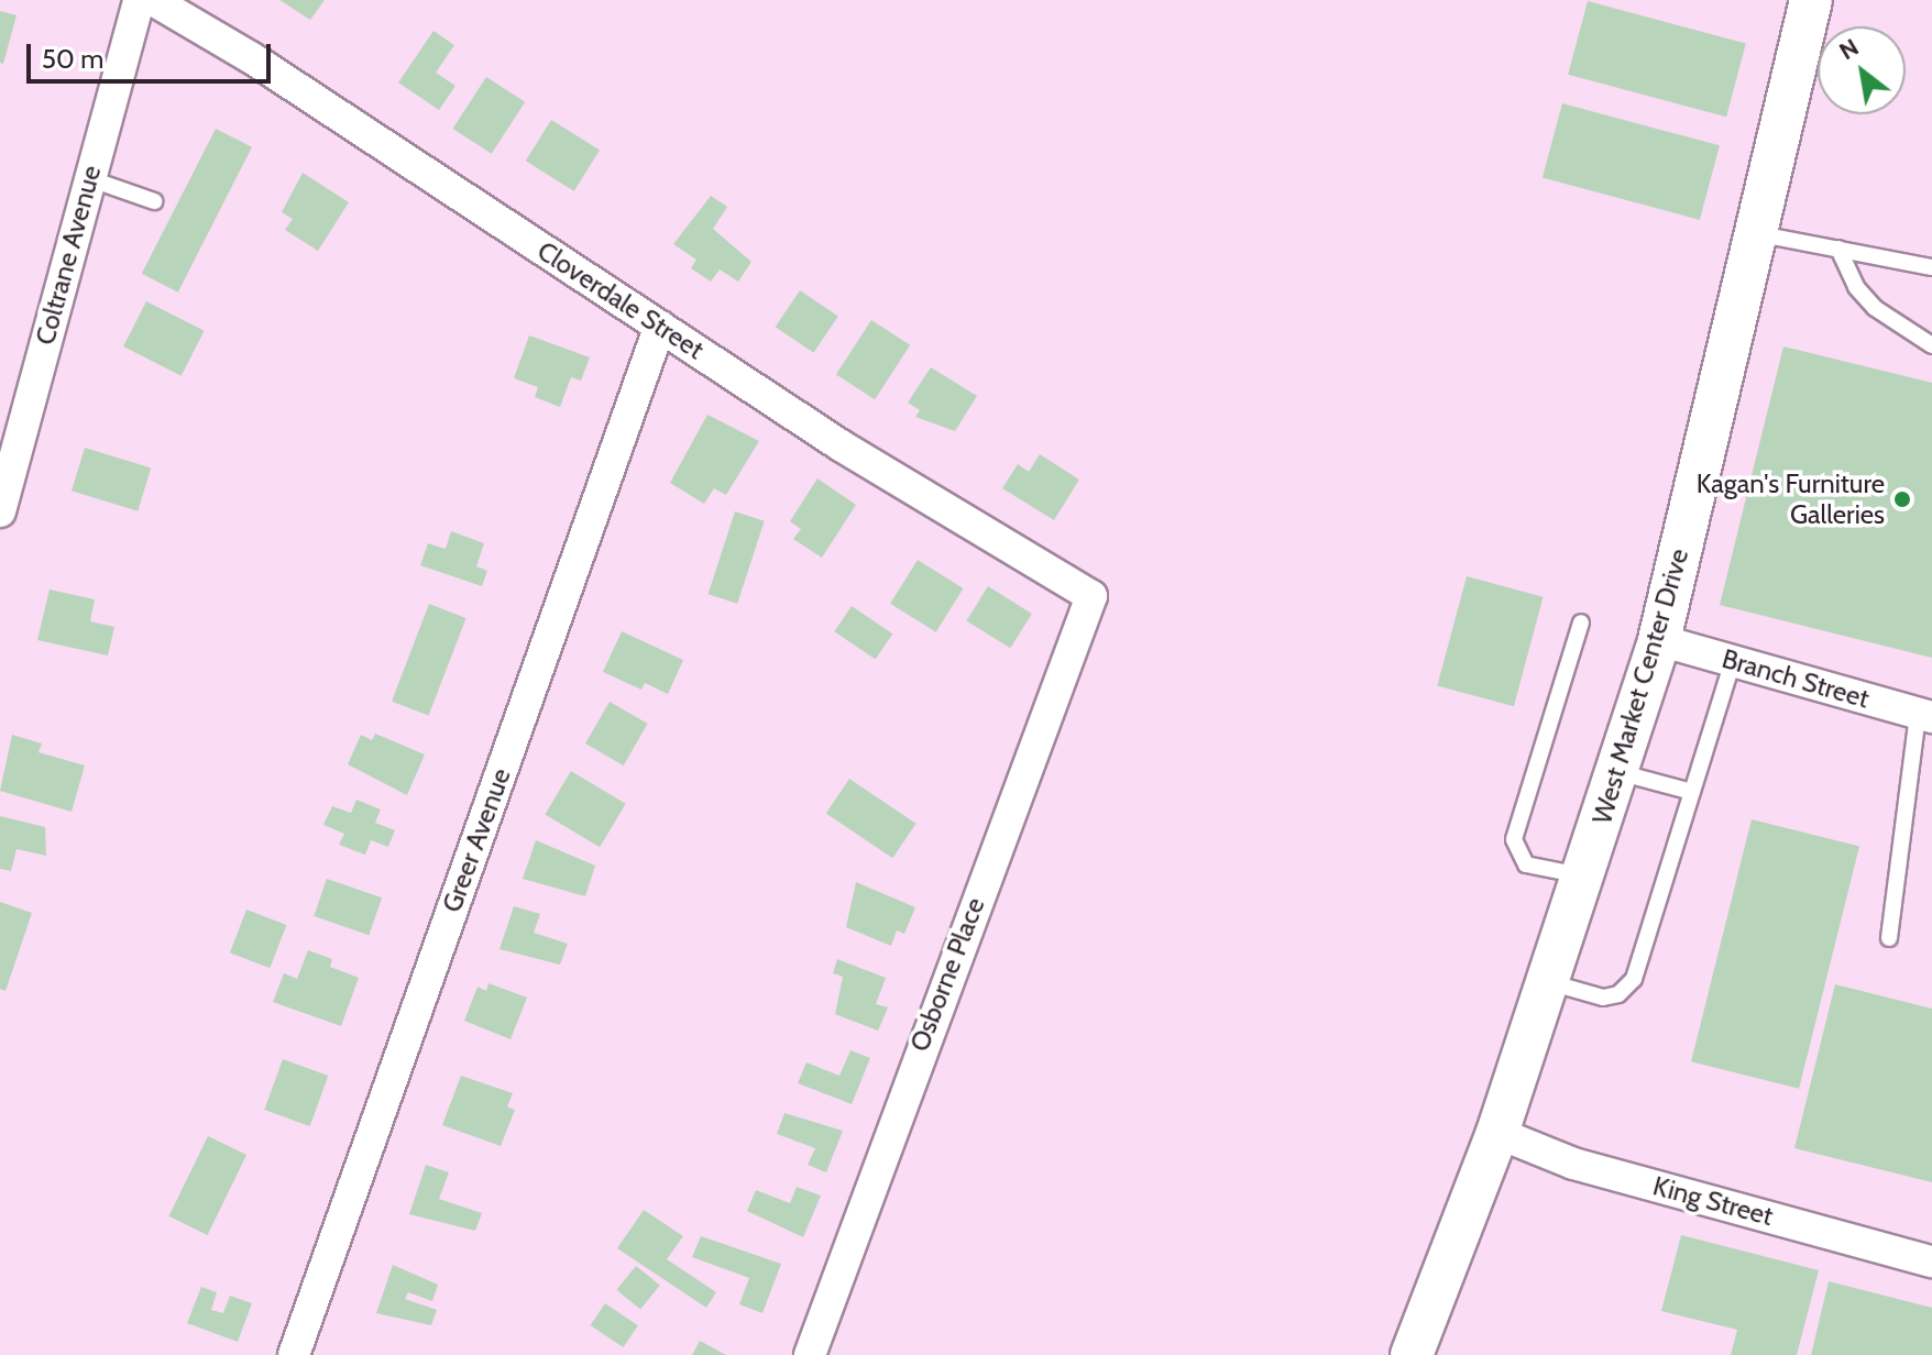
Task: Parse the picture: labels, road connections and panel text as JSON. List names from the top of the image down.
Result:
{
  "streets": {
    "main road": ["West Market Center Drive"],
    "street": [
      "Coltrane Avenue",
      "Cloverdale Street",
      "Branch Street",
      "Greer Avenue",
      "Osborne Place",
      "King Street"
    ]
  },
  "crossings": [
    ["Cloverdale Street", "Greer Avenue"],
    ["Cloverdale Street", "Osborne Place"],
    ["Branch Street", "West Market Center Drive"],
    ["West Market Center Drive", "King Street"]
  ],
  "places": ["Kagan's Furniture Galleries"],
  "scale_bar": "50 m",
  "north": "top left"
}
